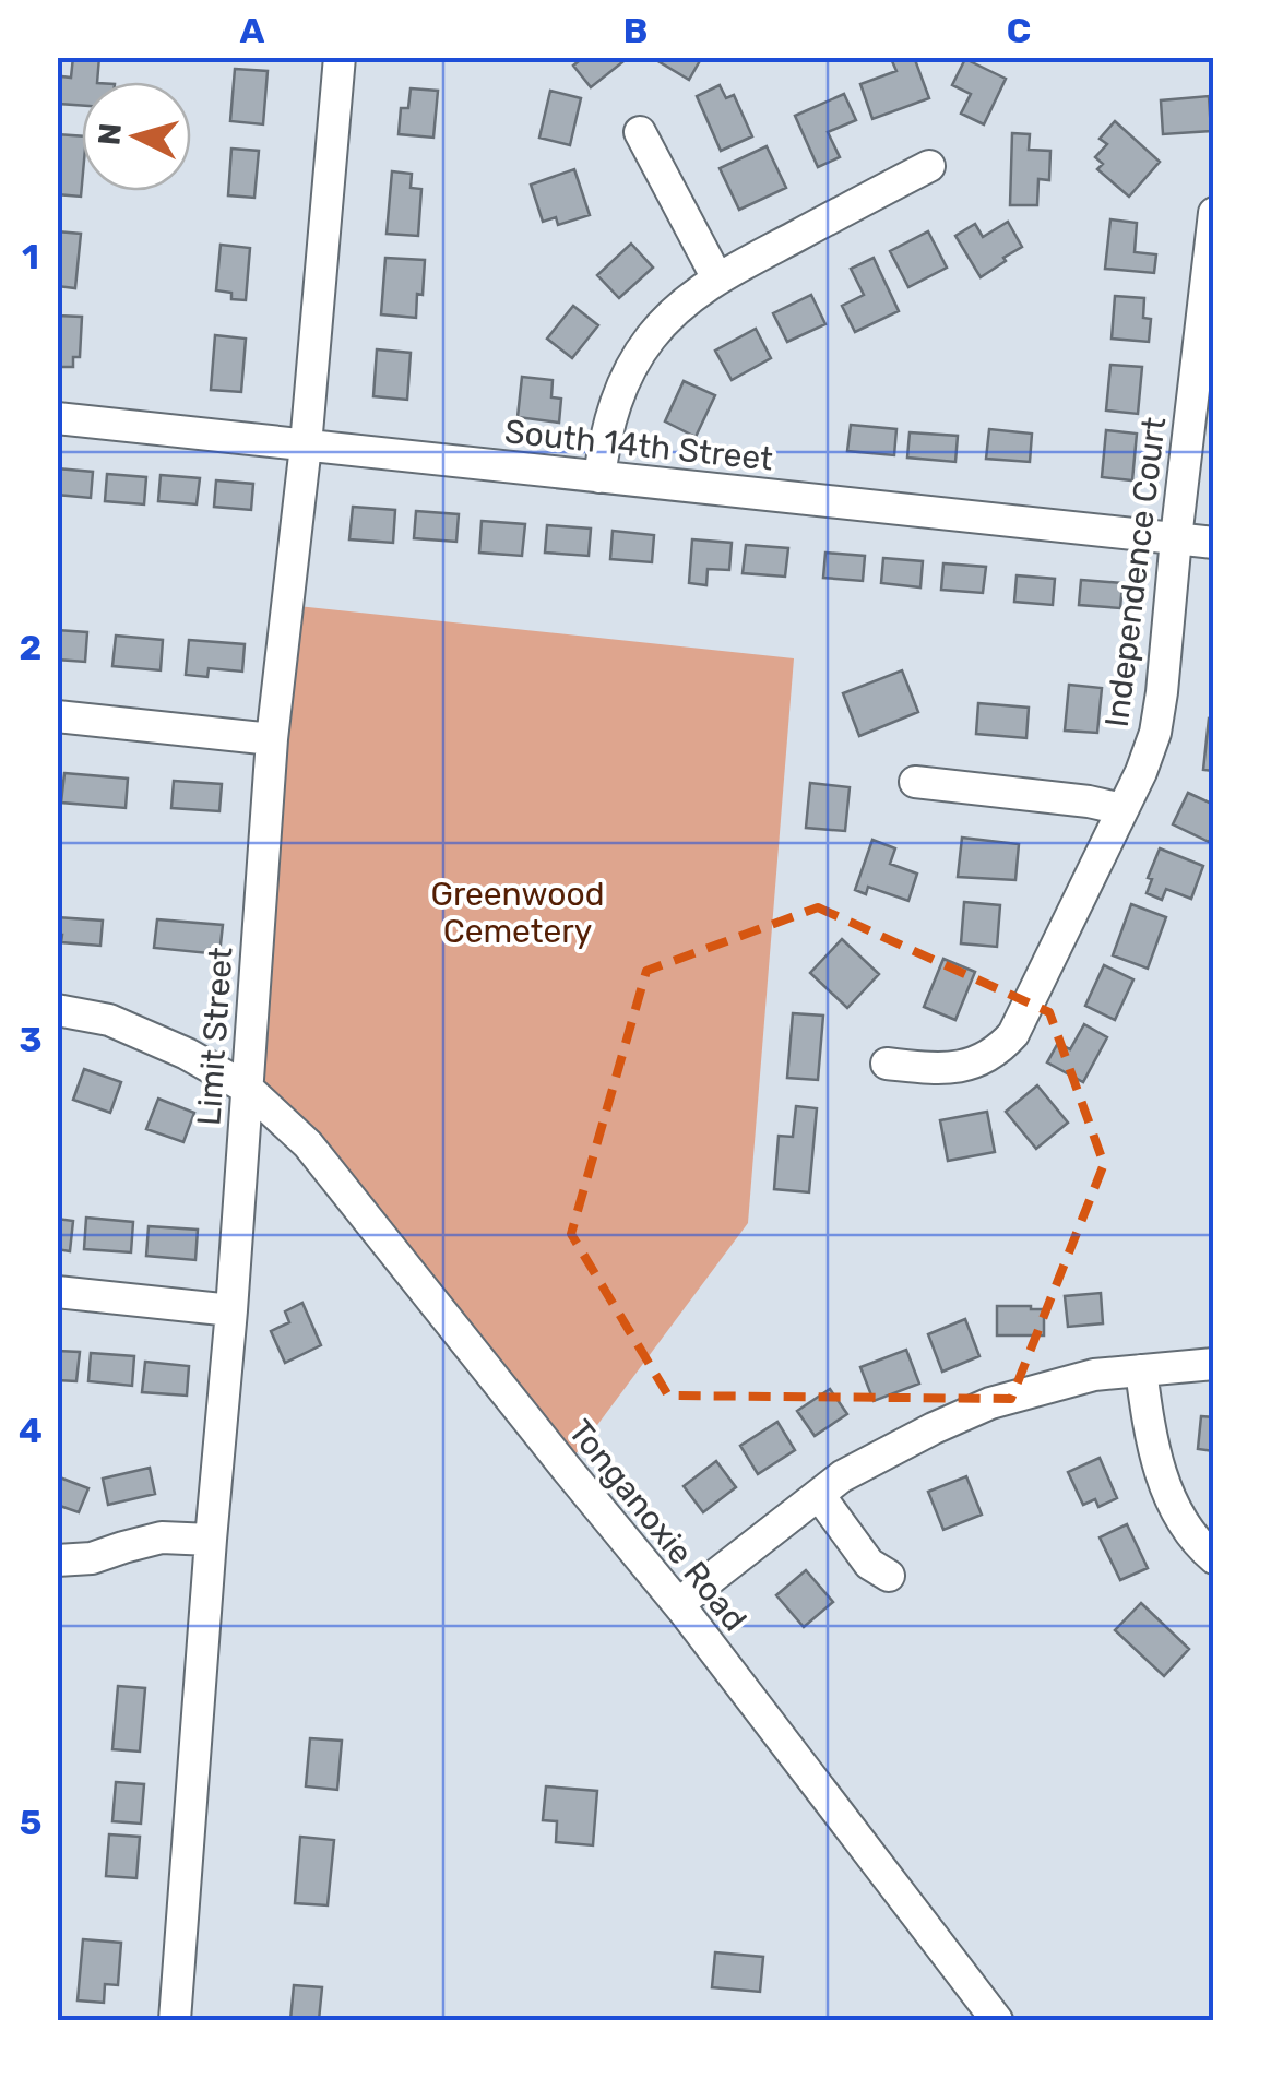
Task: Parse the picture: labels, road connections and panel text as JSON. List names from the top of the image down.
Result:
{
  "streets": {
    "street": [
      "South 14th Street",
      "Independence Court",
      "Limit Street",
      "Tonganoxie Road"
    ]
  },
  "crossings": [
    ["South 14th Street", "Independence Court"],
    ["South 14th Street", "Limit Street"],
    ["Limit Street", "Tonganoxie Road"]
  ],
  "parks": ["Greenwood Cemetery"],
  "north": "left",
  "grid": {
    "columns": ["A", "B", "C"],
    "rows": [
      "1",
      "2",
      "3",
      "4",
      "5"
    ]
  }
}
